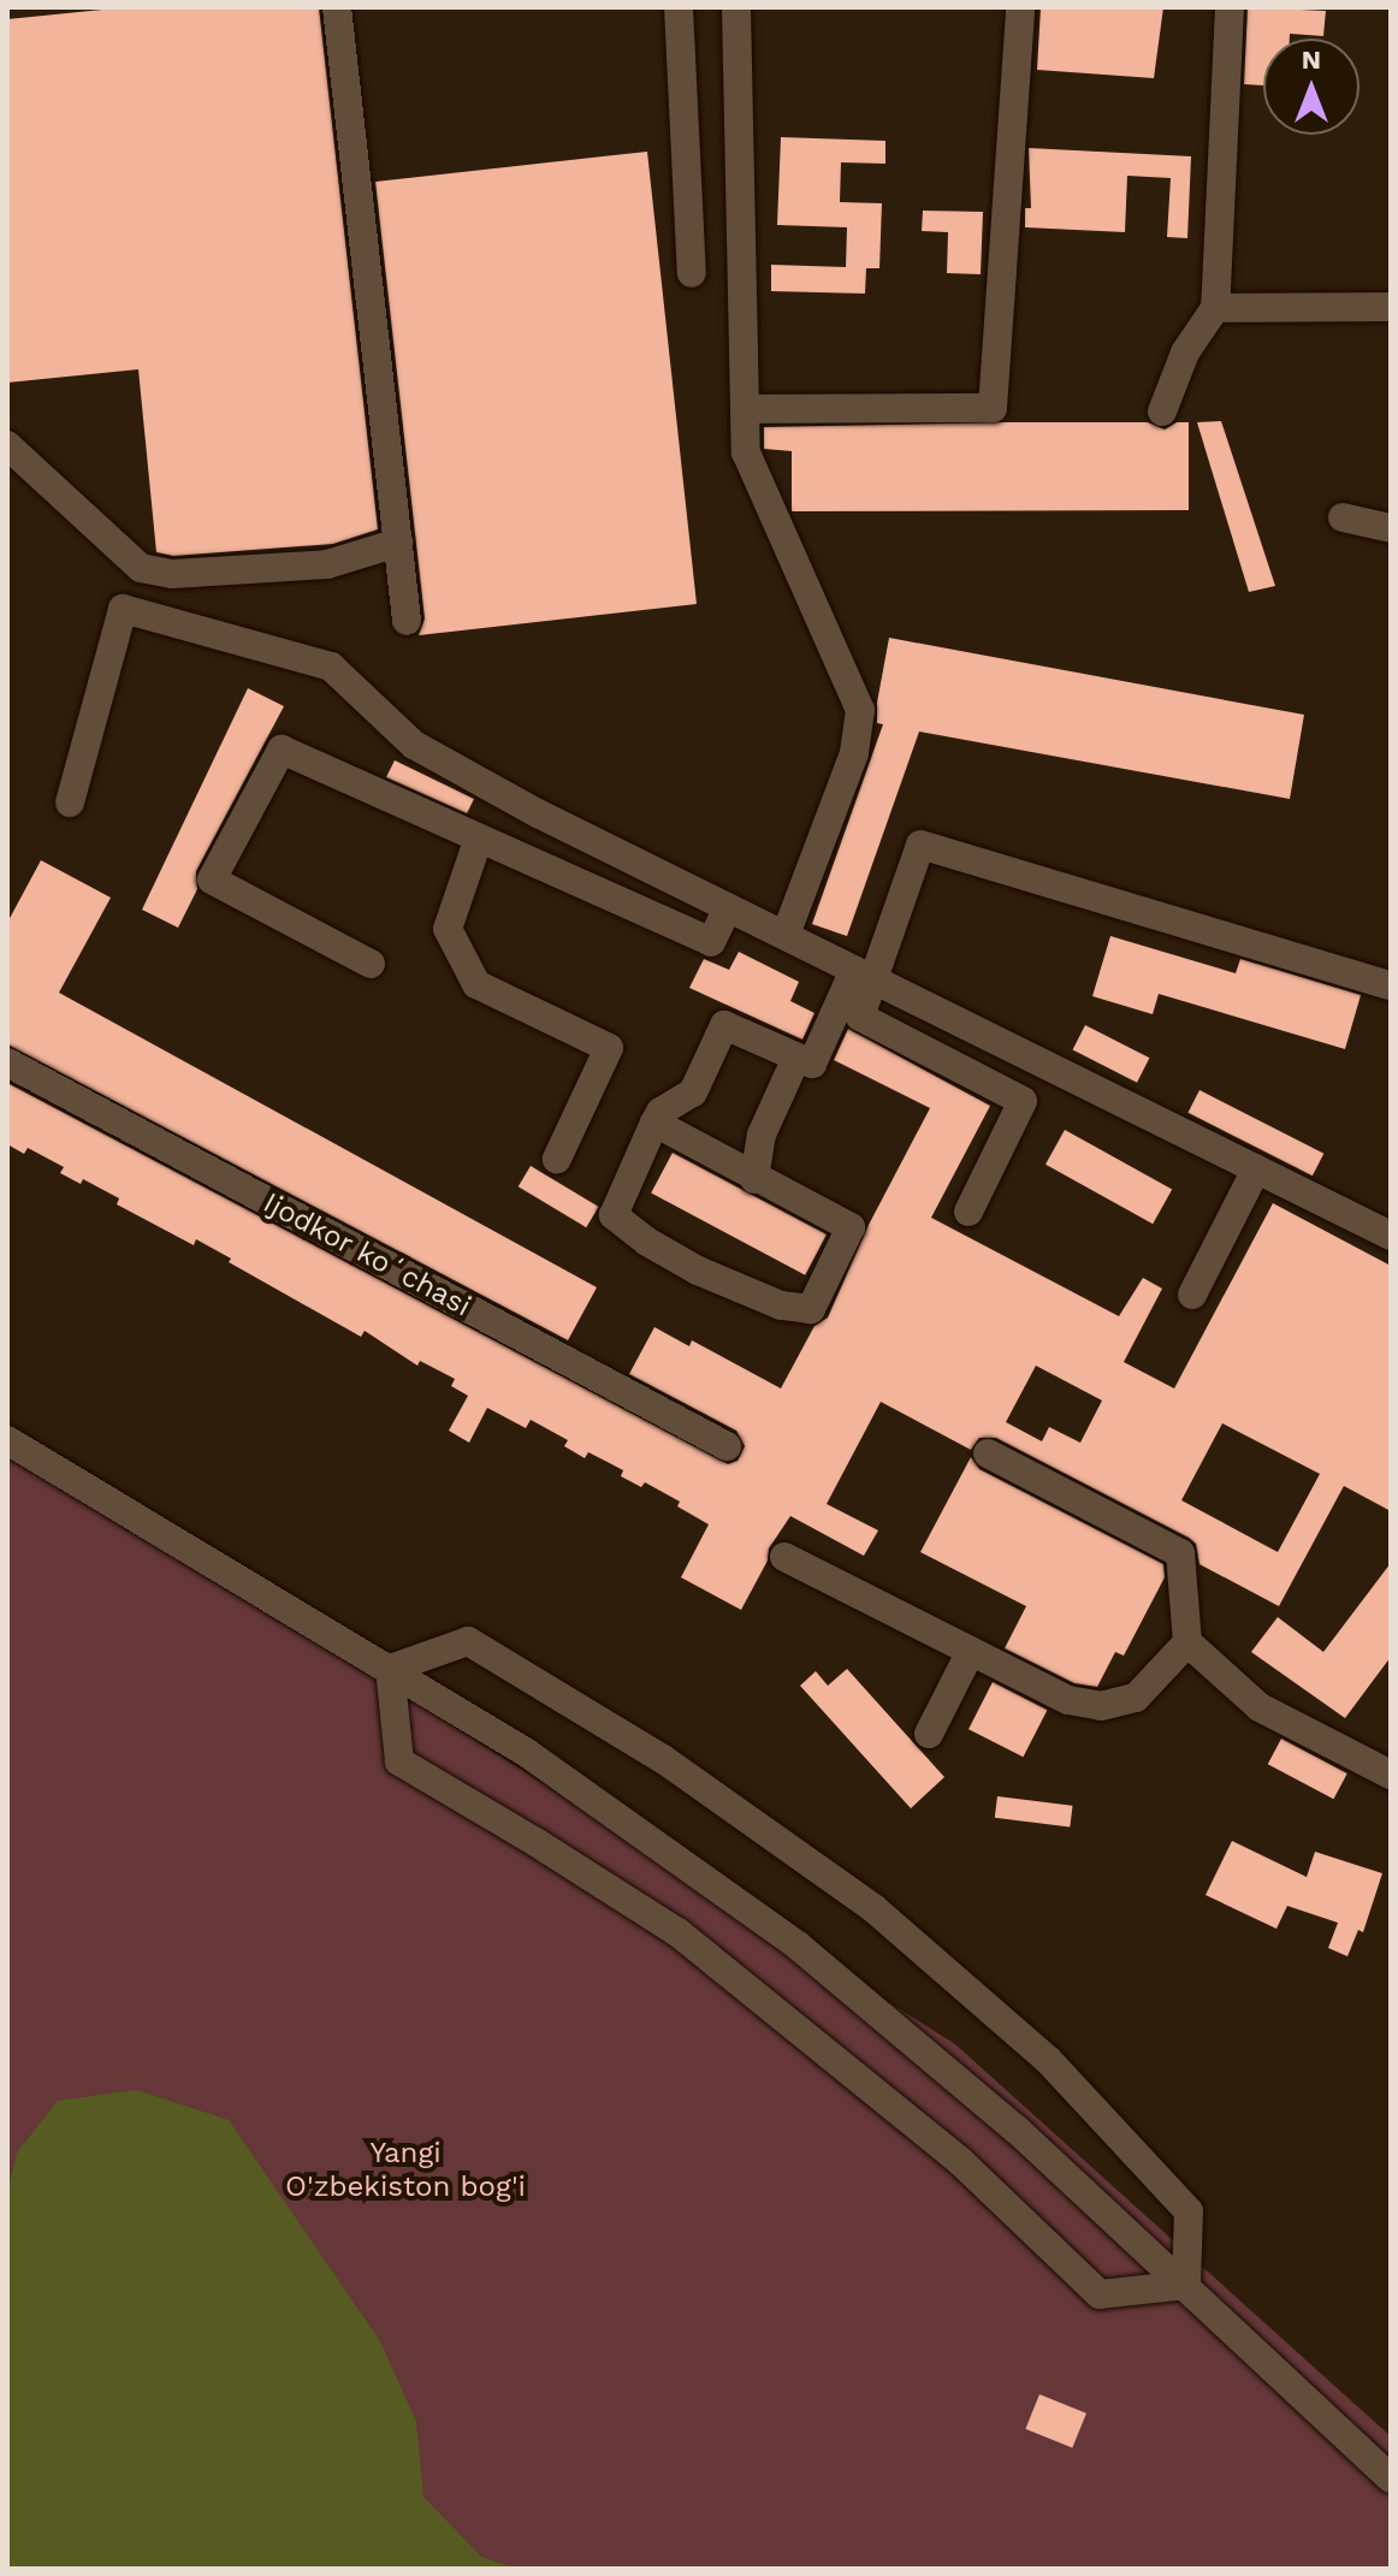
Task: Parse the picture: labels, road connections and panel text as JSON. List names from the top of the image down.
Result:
{
  "streets": {
    "street": ["Ijodkor koʻchasi"]
  },
  "parks": ["Yangi O'zbekiston bog'i"],
  "north": "top"
}
